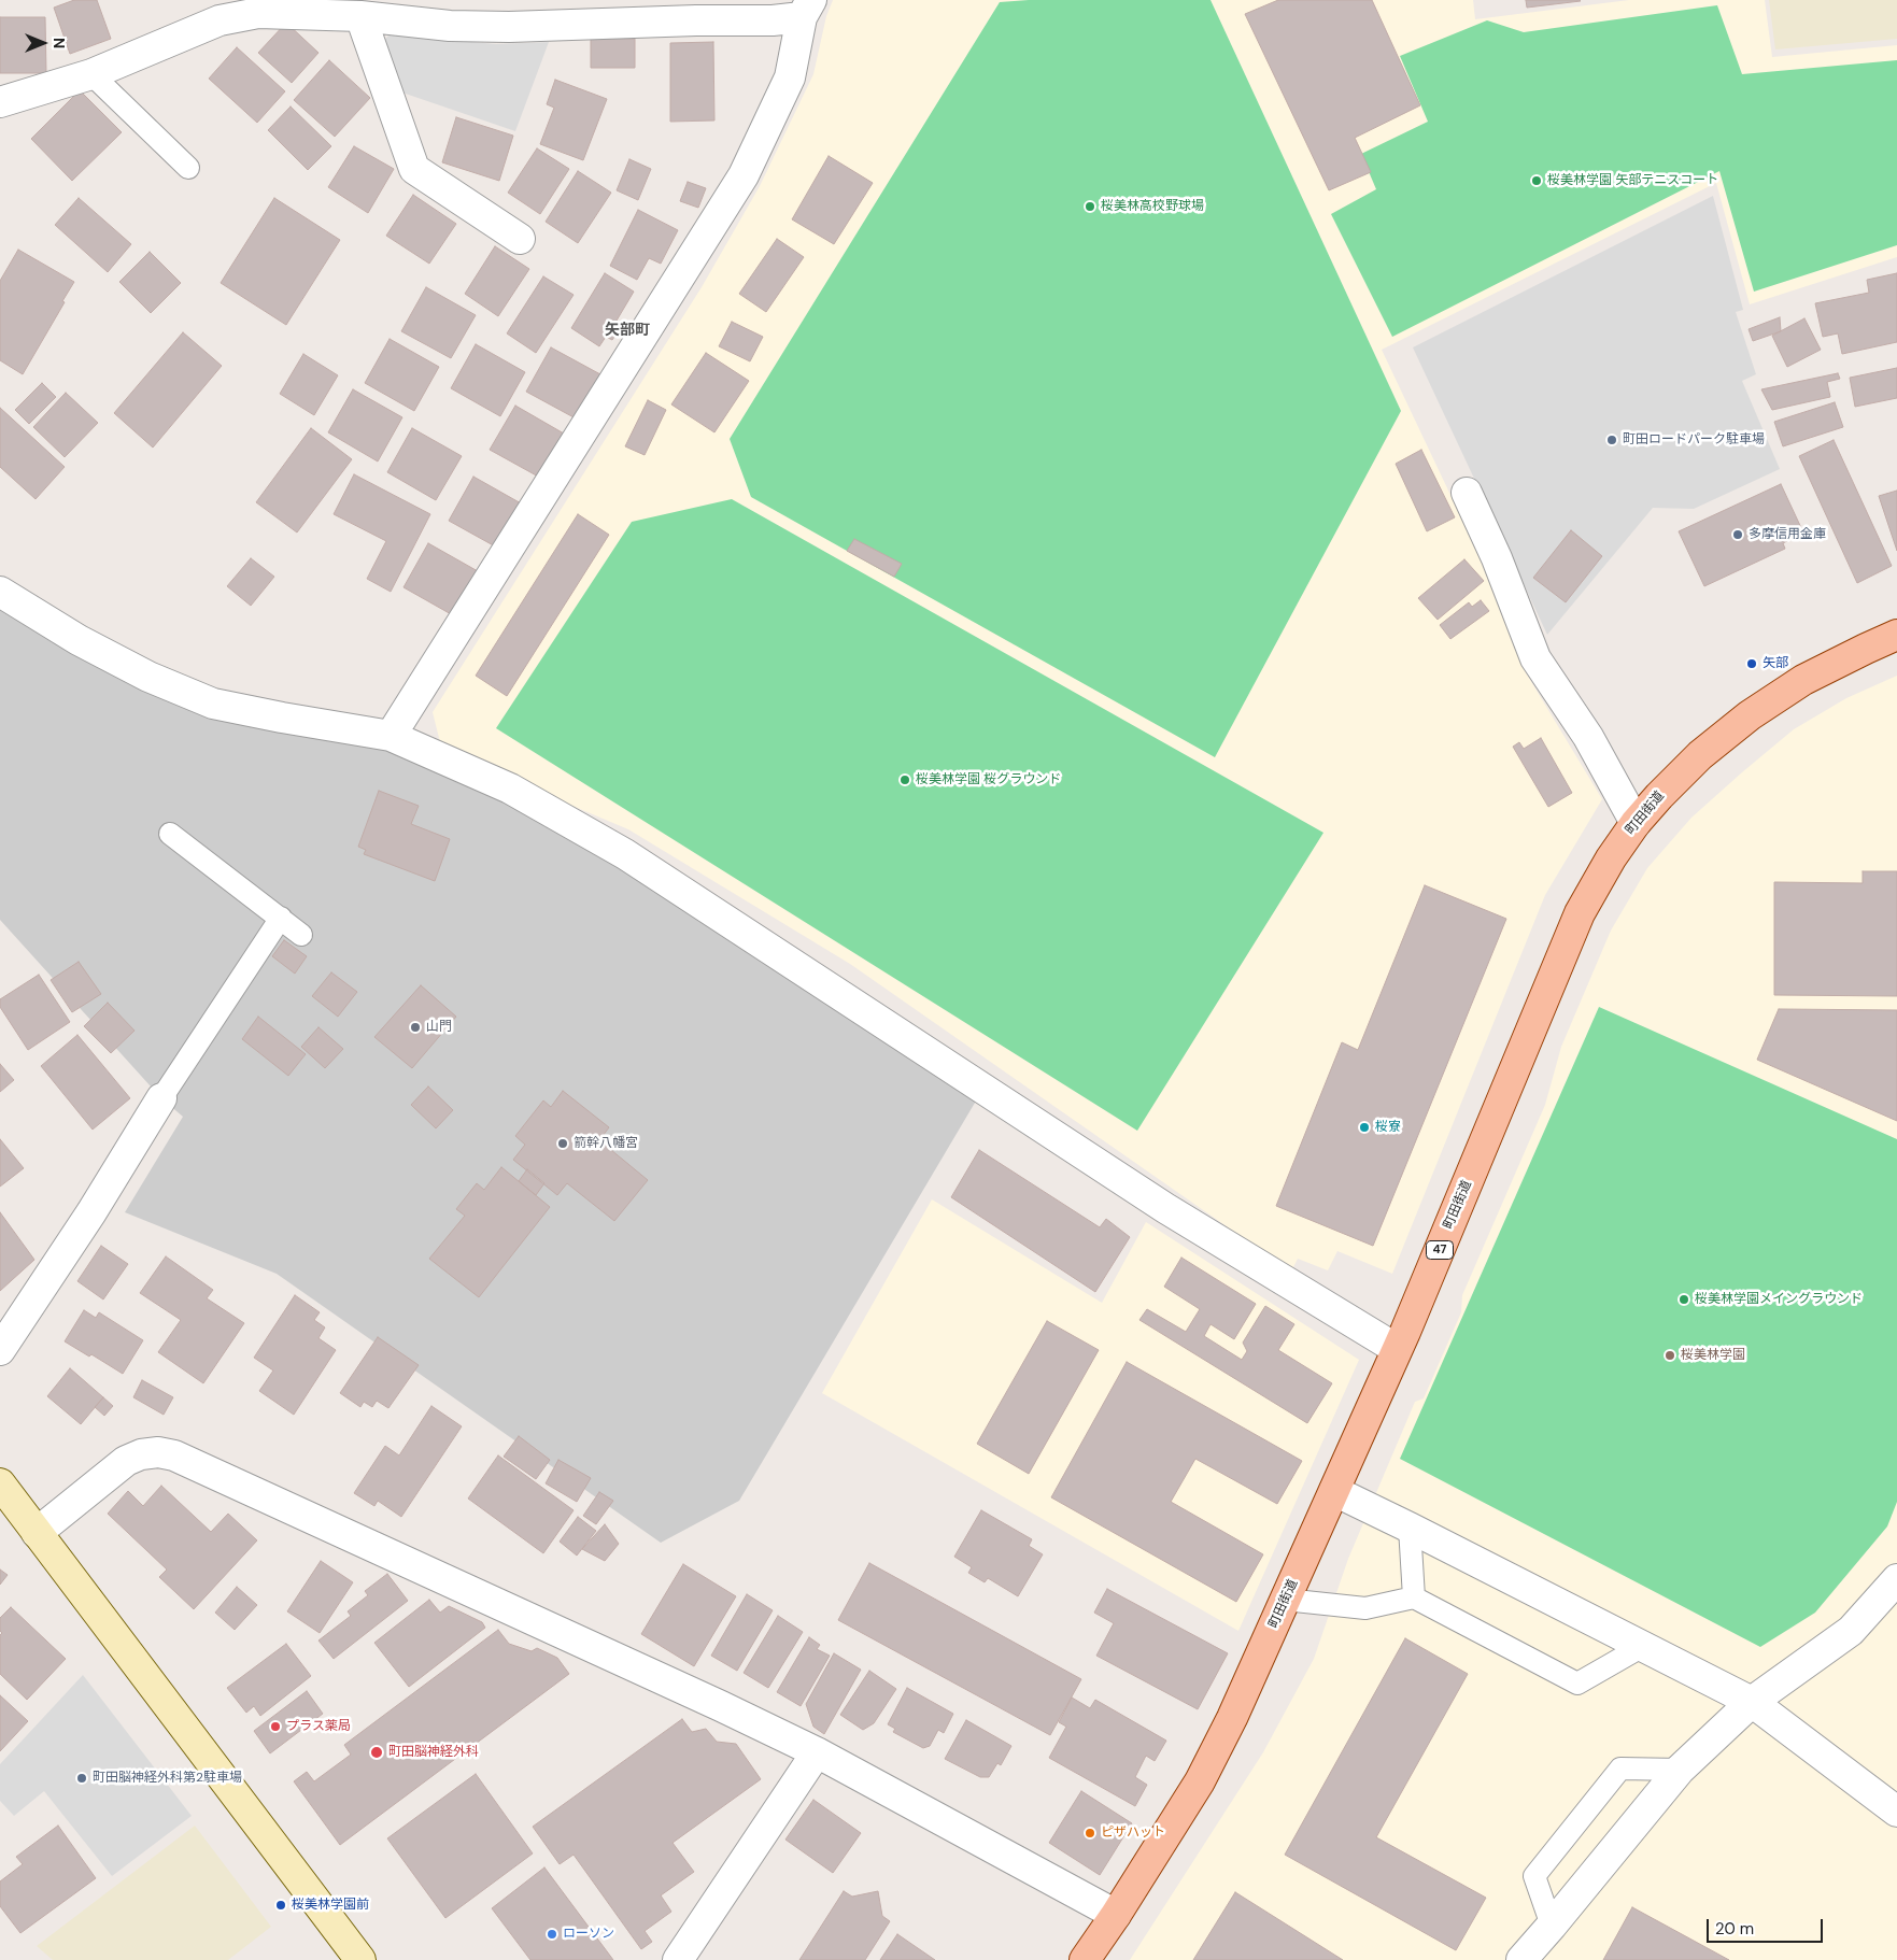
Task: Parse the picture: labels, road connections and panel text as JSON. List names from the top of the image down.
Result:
{
  "streets": {
    "main road": ["町田街道", "47"]
  },
  "districts": ["矢部町"],
  "places": [
    "桜美林学園 矢部テニスコート",
    "桜美林高校野球場",
    "町田ロードパーク駐車場",
    "多摩信用金庫",
    "矢部",
    "桜美林学園 桜グラウンド",
    "山門",
    "桜寮",
    "箭幹八幡宮",
    "桜美林学園メイングラウンド",
    "桜美林学園",
    "プラス薬局",
    "町田脳神経外科",
    "町田脳神経外科第2駐車場",
    "ピザハット",
    "桜美林学園前",
    "ローソン"
  ],
  "scale_bar": "20 m",
  "north": "right"
}
